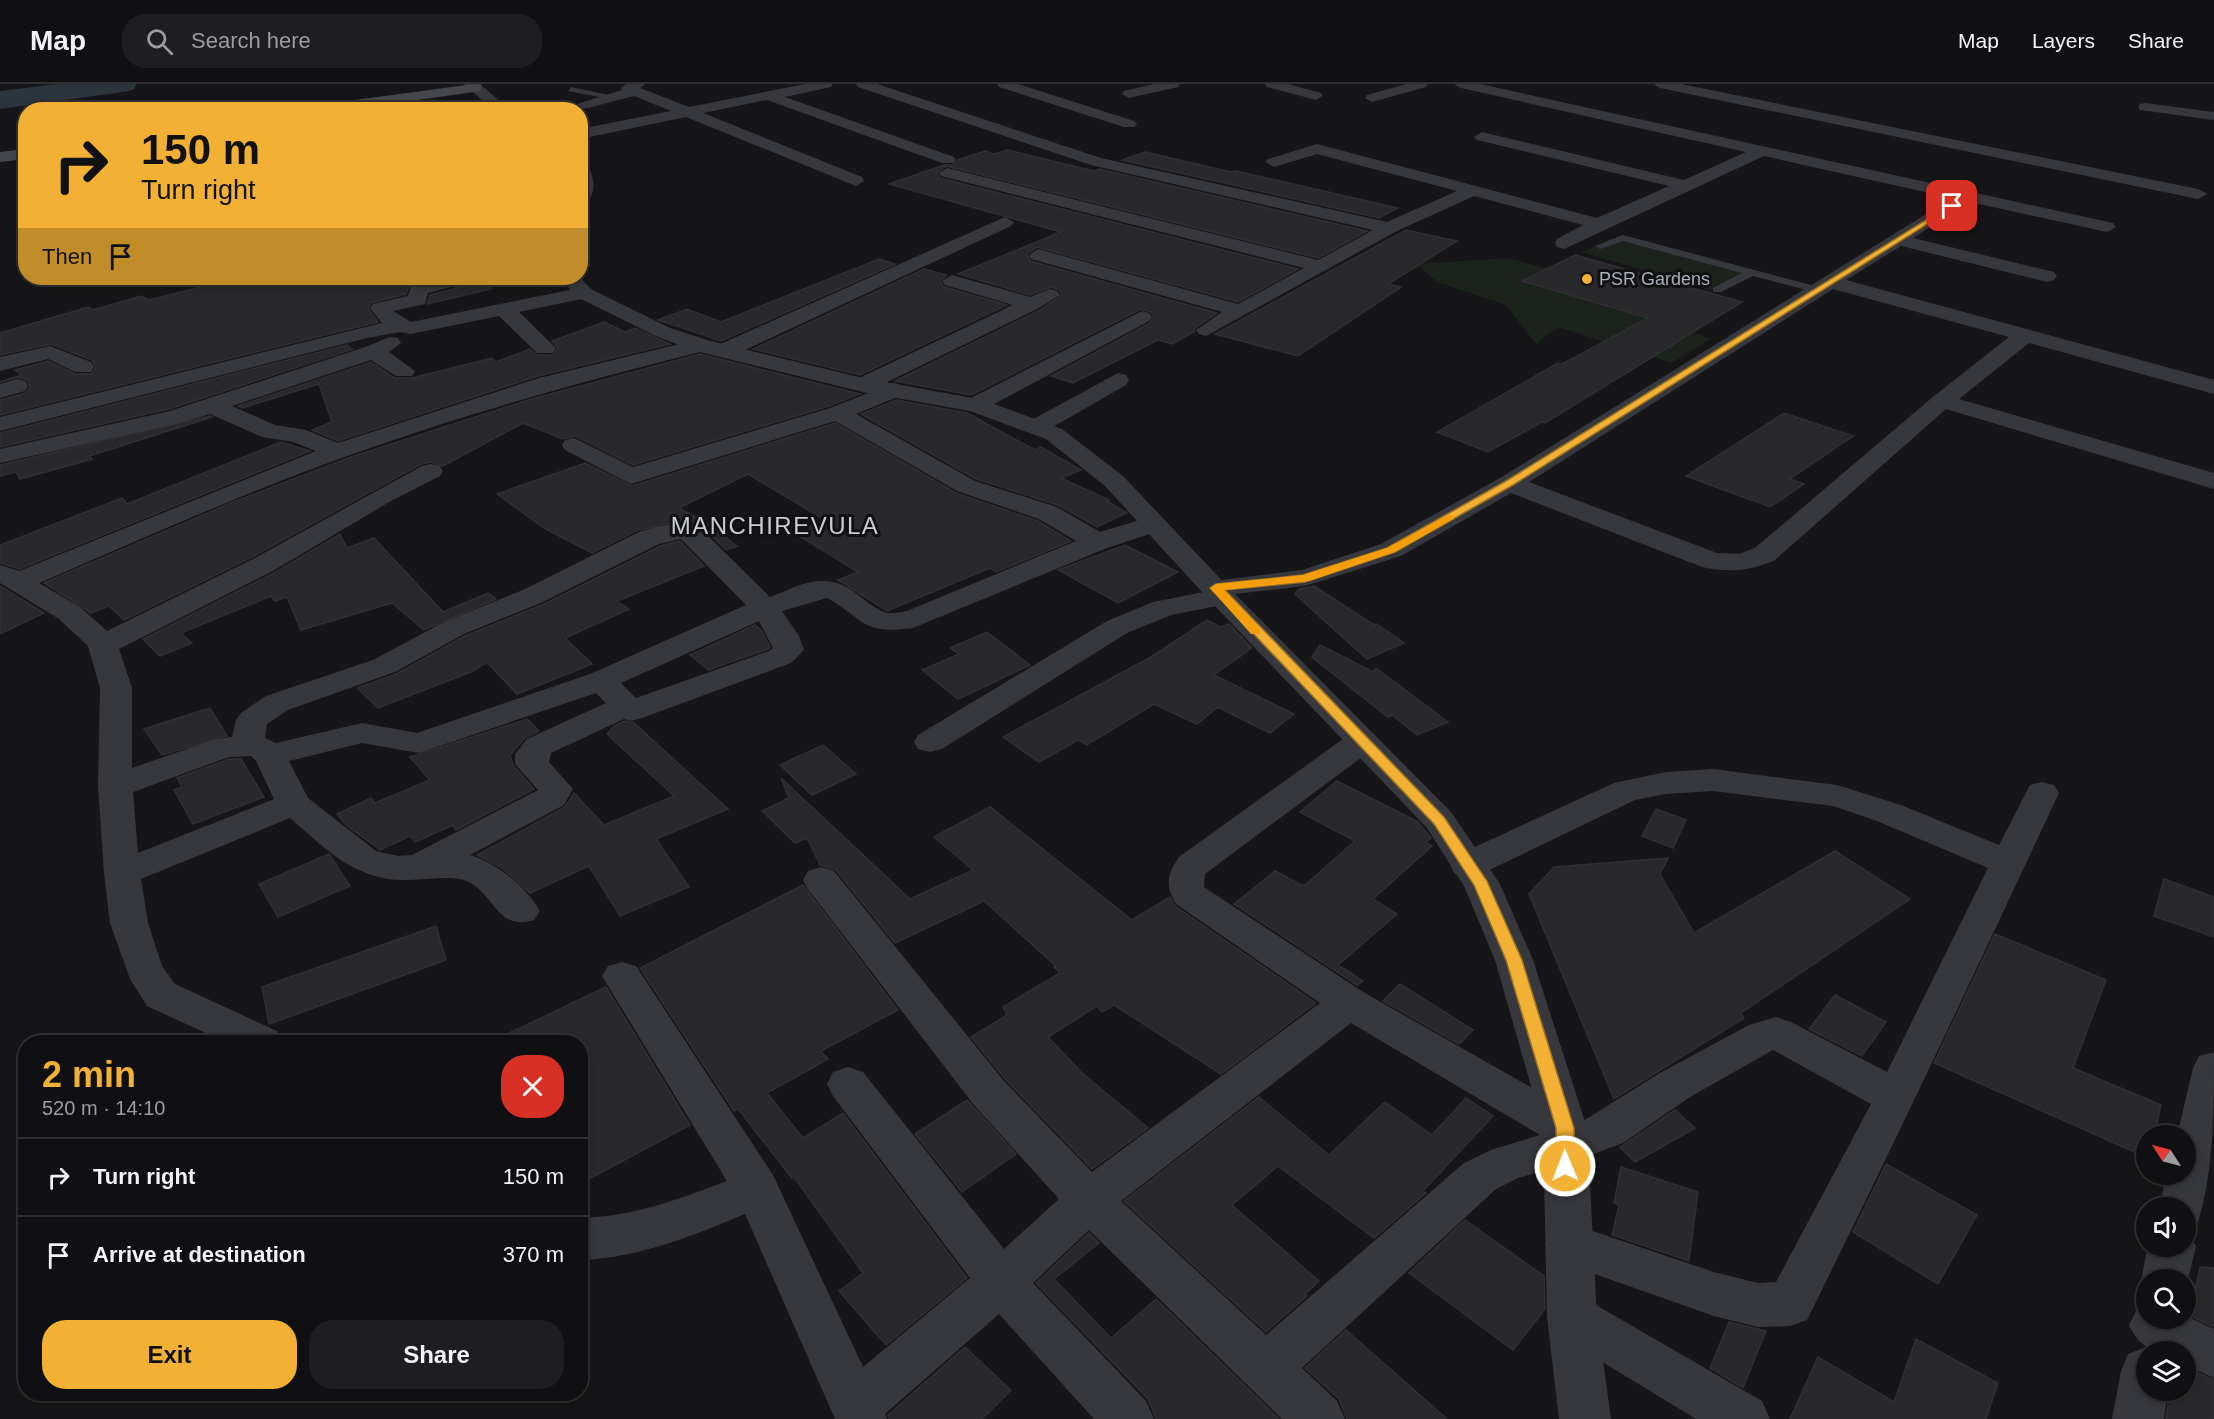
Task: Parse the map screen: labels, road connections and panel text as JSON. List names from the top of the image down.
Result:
{
  "districts": ["MANCHIREVULA"],
  "places": ["PSR Gardens"],
  "north": "top left",
  "page": {
    "header": "Map",
    "search": "Search here",
    "nav": ["Map", "Layers", "Share"],
    "turn": ["150 m", "Turn right"],
    "then": "Then",
    "heading": ["2 min", "520 m · 14:10"],
    "list": [
      {
        "name": "Turn right",
        "value": "150 m"
      },
      {
        "name": "Arrive at destination",
        "value": "370 m"
      }
    ],
    "buttons": ["Exit", "Share"]
  }
}
